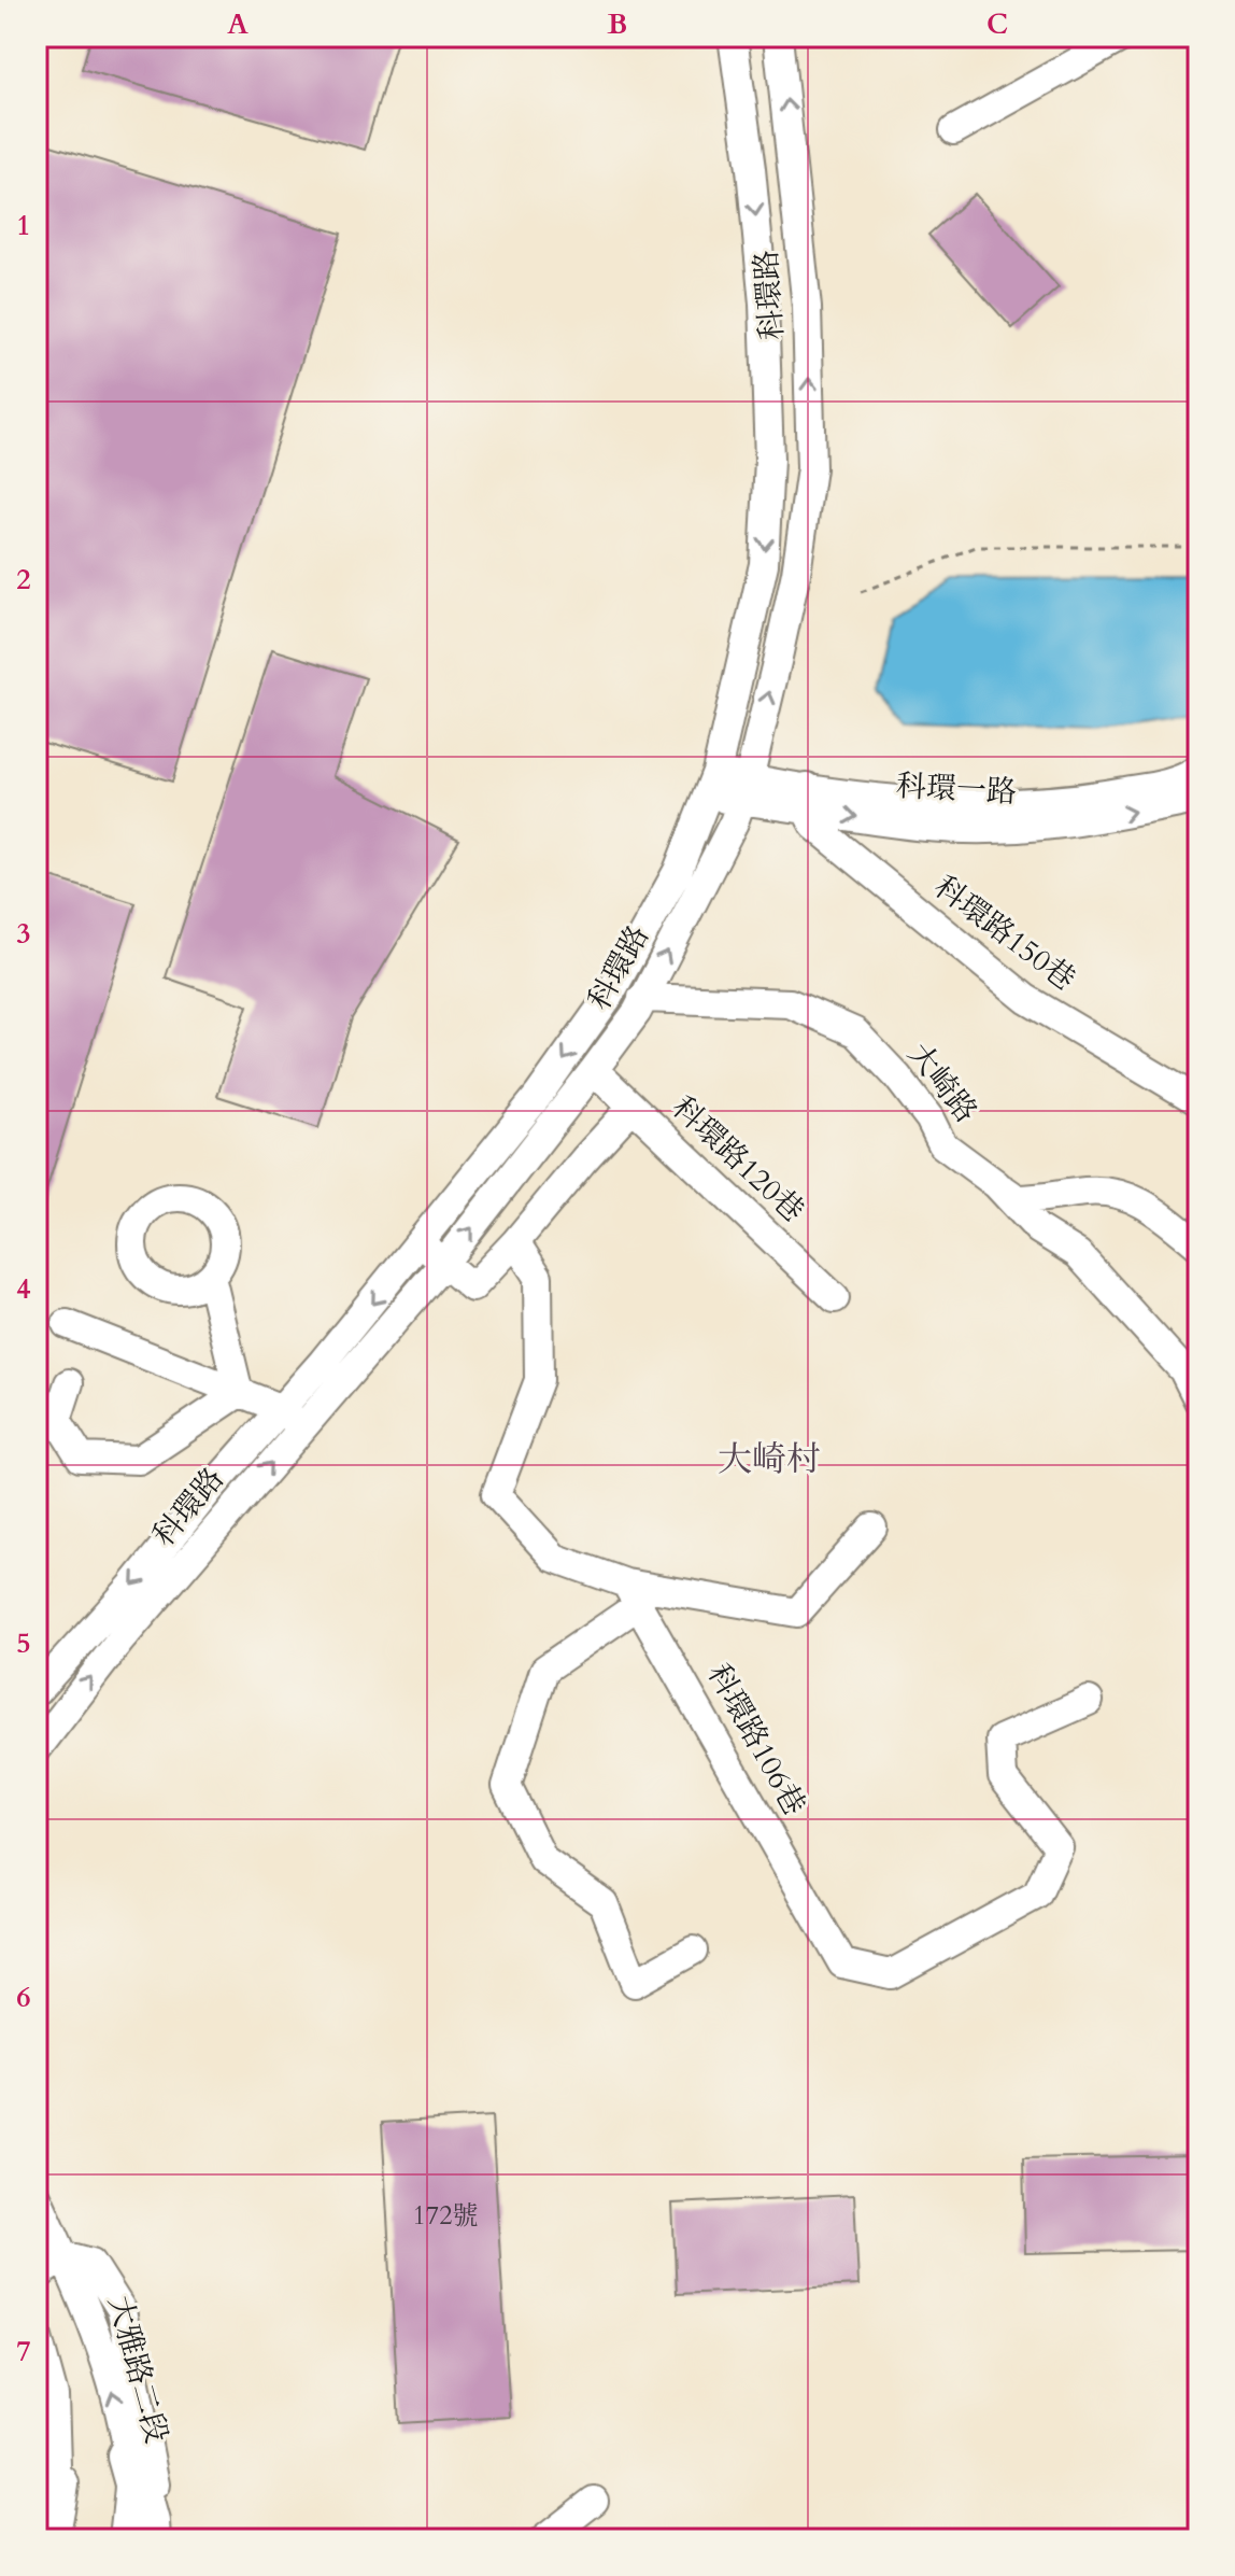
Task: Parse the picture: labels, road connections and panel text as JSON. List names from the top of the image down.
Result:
{
  "streets": {
    "street": [
      "科環路",
      "科環一路",
      "科環路150巷",
      "大崎路",
      "科環路120巷",
      "科環路106巷",
      "大雅路二段"
    ]
  },
  "crossings": [
    ["科環路", "科環一路"],
    ["科環路", "大崎路"],
    ["科環路", "科環路120巷"],
    ["科環一路", "科環路150巷"]
  ],
  "districts": ["大崎村"],
  "house_numbers": ["172號"],
  "grid": {
    "columns": ["A", "B", "C"],
    "rows": [
      "1",
      "2",
      "3",
      "4",
      "5",
      "6",
      "7"
    ]
  }
}
